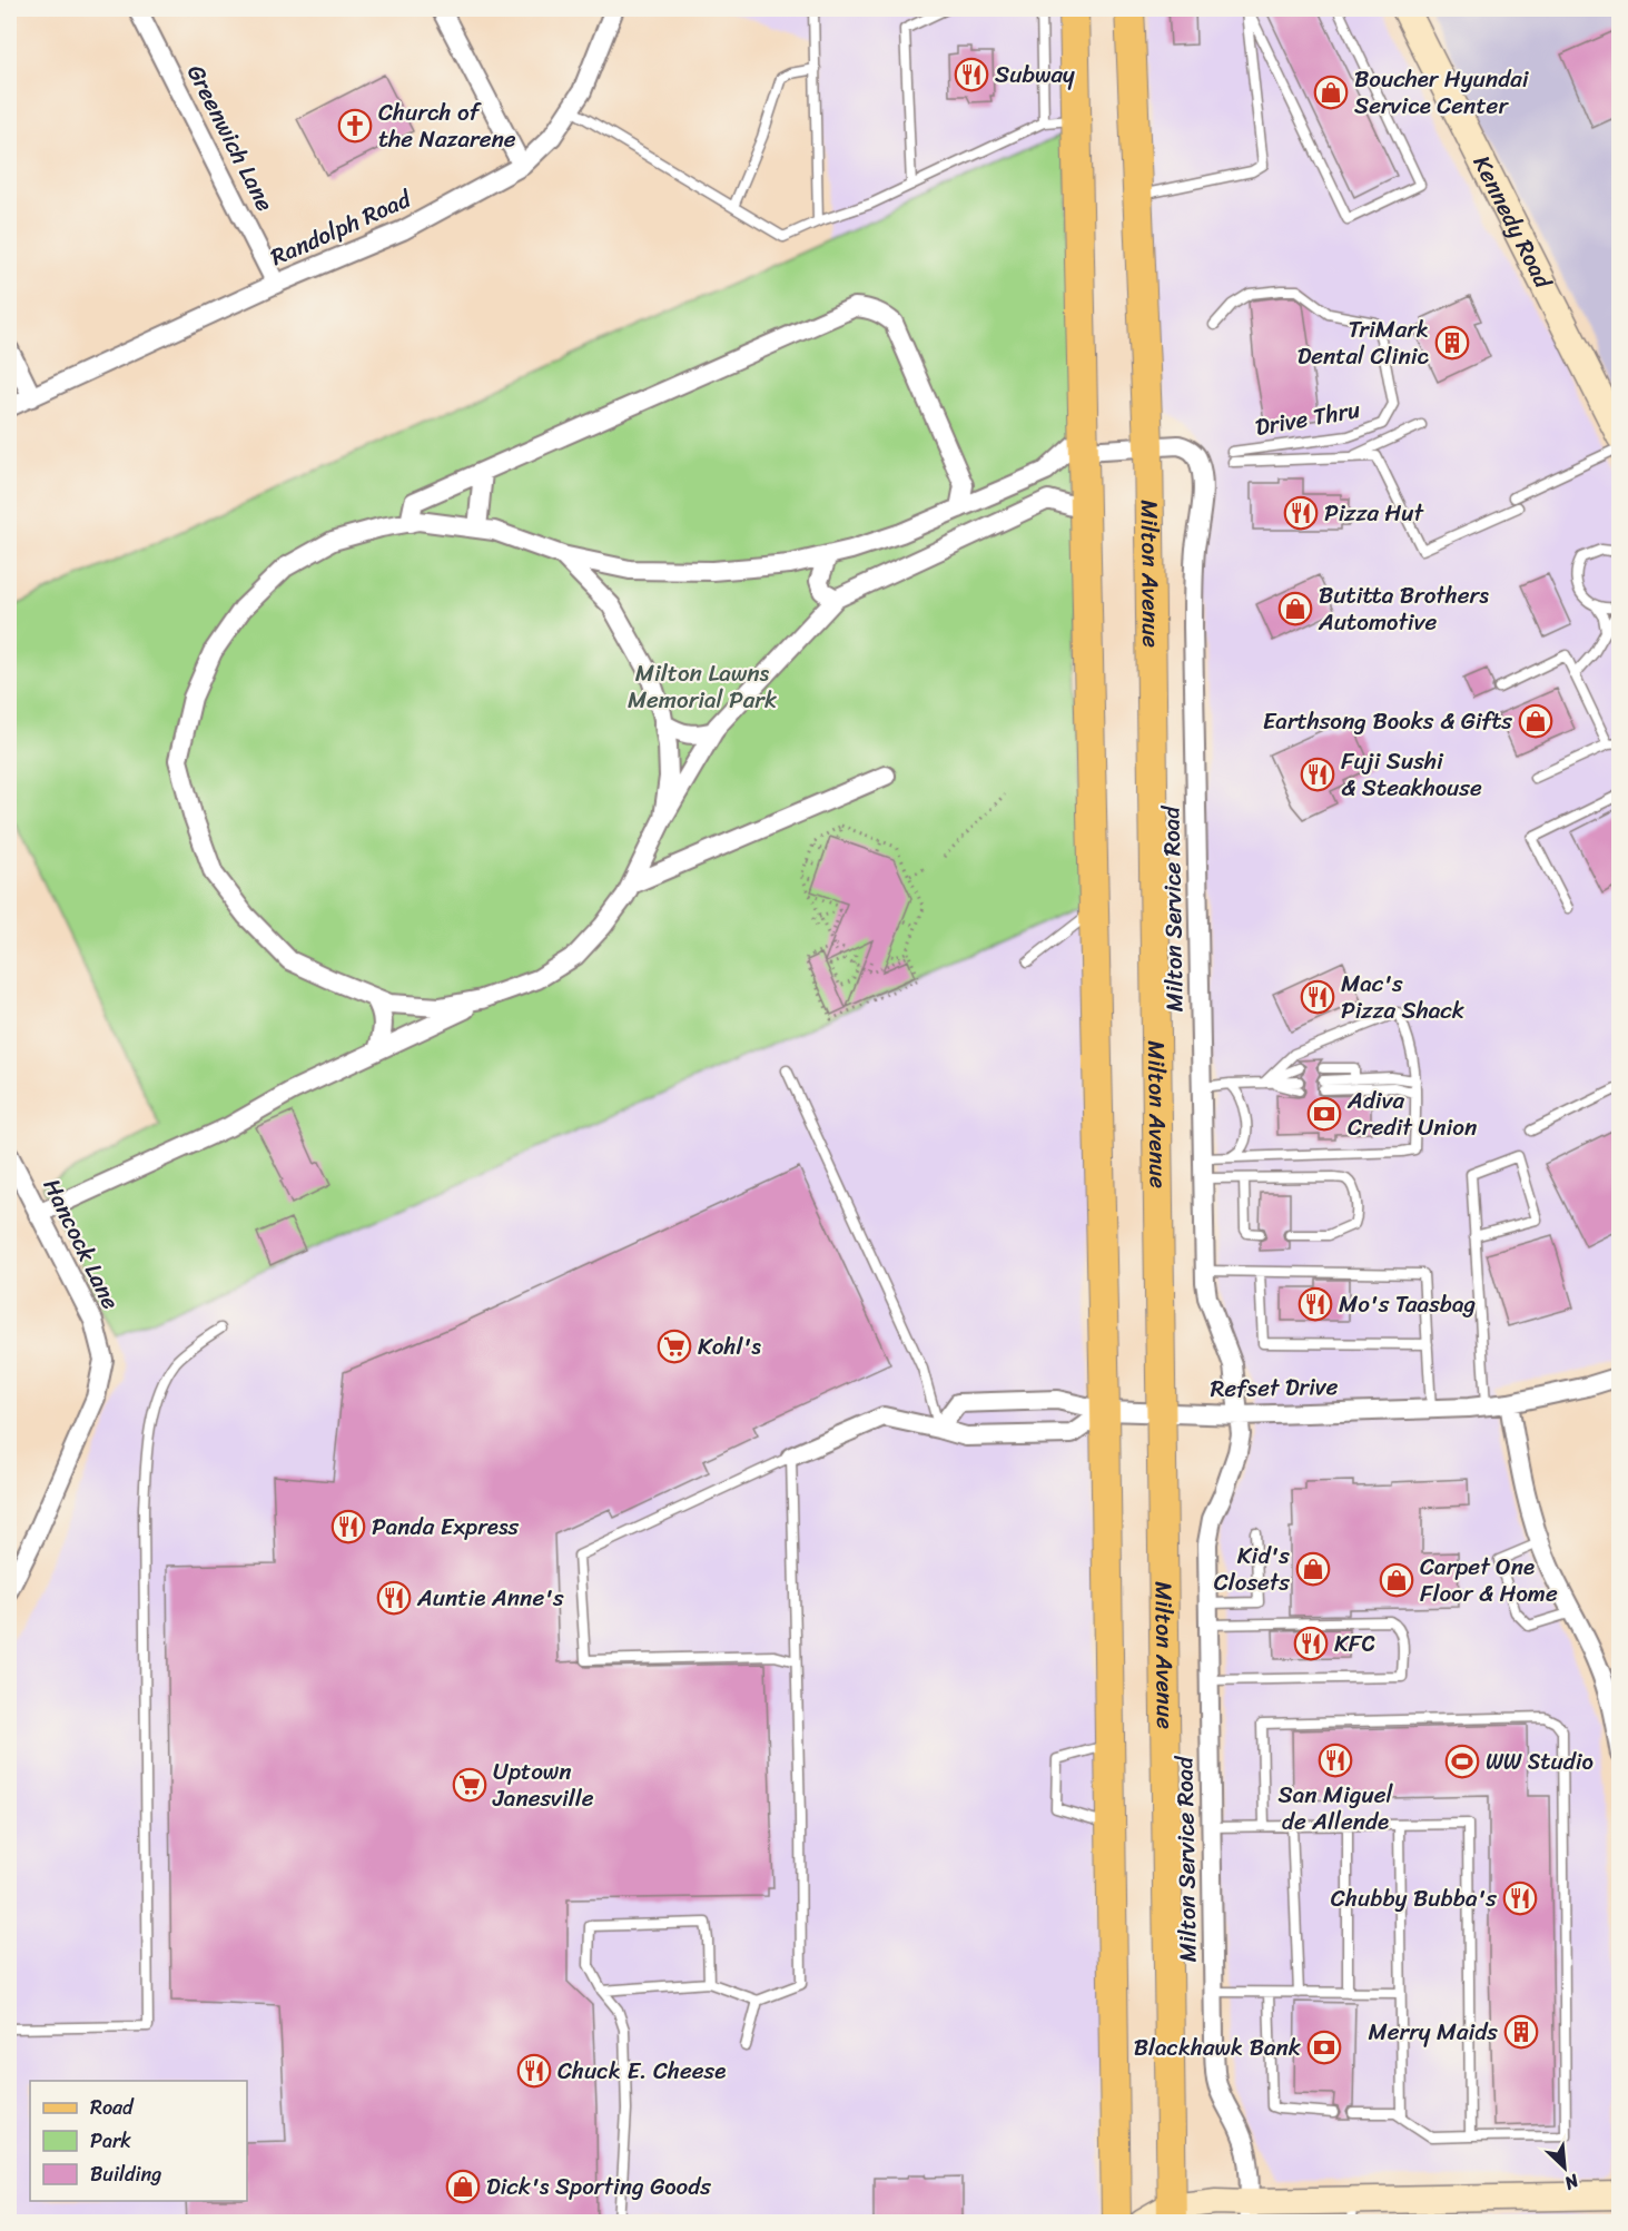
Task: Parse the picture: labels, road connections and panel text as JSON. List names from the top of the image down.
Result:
{
  "streets": {
    "main road": ["Milton Avenue"],
    "street": [
      "Greenwich Lane",
      "Kennedy Road",
      "Randolph Road",
      "Milton Service Road",
      "Hancock Lane",
      "Refset Drive"
    ],
    "lane": ["Drive Thru"]
  },
  "crossings": [
    ["Greenwich Lane", "Randolph Road"],
    ["Milton Avenue", "Milton Service Road"],
    ["Milton Avenue", "Refset Drive"],
    ["Milton Service Road", "Refset Drive"]
  ],
  "parks": ["Milton Lawns Memorial Park"],
  "places": {
    "restaurant": [
      "Subway",
      "Pizza Hut",
      "Fuji Sushi & Steakhouse",
      "Mac's Pizza Shack",
      "Mo's Taasbag",
      "Panda Express",
      "Auntie Anne's",
      "KFC",
      "San Miguel de Allende",
      "Chubby Bubba's",
      "Chuck E. Cheese"
    ],
    "shop": [
      "Boucher Hyundai Service Center",
      "Butitta Brothers Automotive",
      "Earthsong Books & Gifts",
      "Kid's Closets",
      "Carpet One Floor & Home",
      "Dick's Sporting Goods"
    ],
    "church": ["Church of the Nazarene"],
    "building": ["TriMark Dental Clinic", "Merry Maids"],
    "bank": ["Adiva Credit Union", "Blackhawk Bank"],
    "supermarket": ["Kohl's", "Uptown Janesville"],
    "sports": ["WW Studio"]
  },
  "legend": ["Road", "Park", "Building"],
  "north": "bottom right"
}
